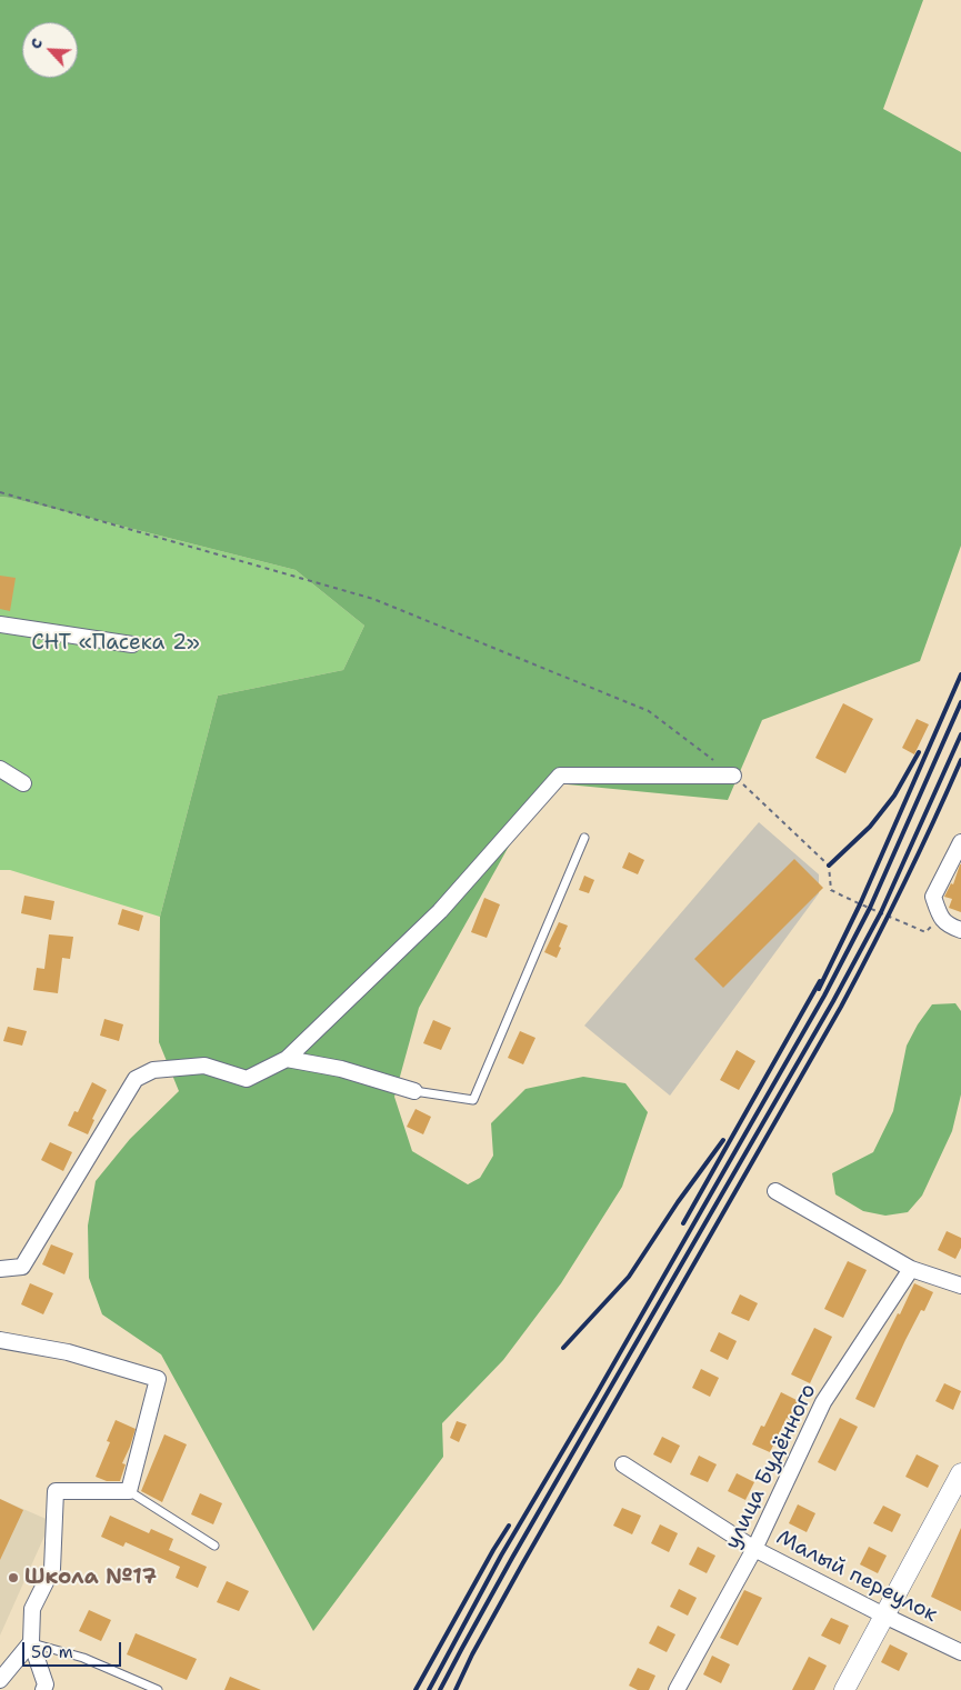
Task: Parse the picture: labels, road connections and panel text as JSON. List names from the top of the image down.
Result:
{
  "streets": {
    "street": ["улица Будённого", "Малый переулок"]
  },
  "crossings": [
    ["улица Будённого", "Малый переулок"]
  ],
  "parks": ["СНТ «Пасека 2»"],
  "places": ["Школа №17"],
  "scale_bar": "50 m",
  "north": "top left"
}
